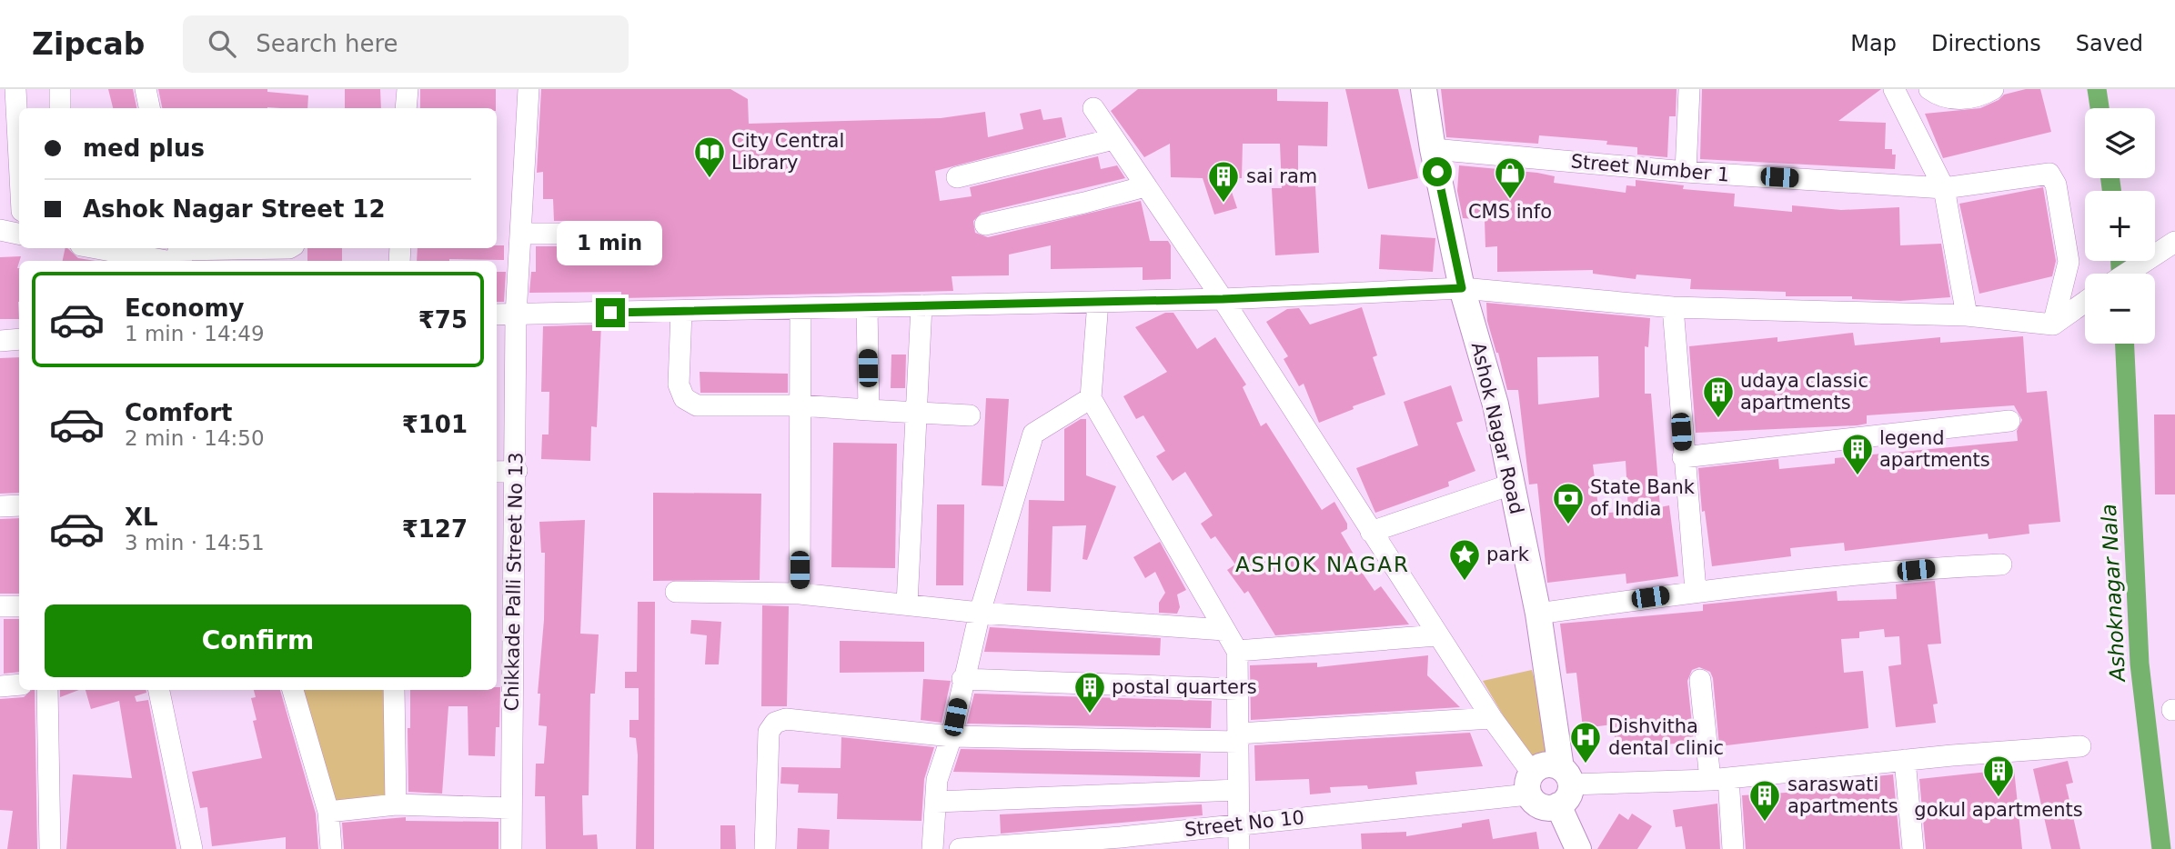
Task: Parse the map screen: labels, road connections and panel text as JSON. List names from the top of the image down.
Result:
{
  "streets": {
    "main road": ["Ashok Nagar Road"],
    "street": ["Street Number 1", "Chikkade Palli Street No 13", "Street No 10"]
  },
  "crossings": [
    ["Street Number 1", "Ashok Nagar Road"]
  ],
  "districts": ["ASHOK NAGAR"],
  "water": ["Ashoknagar Nala"],
  "places": {
    "library": ["City Central Library"],
    "shop": ["CMS info"],
    "building": [
      "sai ram",
      "udaya classic apartments",
      "legend apartments",
      "postal quarters",
      "gokul apartments",
      "saraswati apartments"
    ],
    "bank": ["State Bank of India"],
    "place": ["park"],
    "hospital": ["Dishvitha dental clinic"]
  },
  "page": {
    "header": "Zipcab",
    "search": "Search here",
    "nav": ["Map", "Directions", "Saved"],
    "map_buttons": ["+", "−"],
    "banner": ["med plus", "Ashok Nagar Street 12"],
    "bubble": "1 min",
    "list": [
      {
        "name": "Economy",
        "note": "1 min · 14:49",
        "value": "₹75"
      },
      {
        "name": "Comfort",
        "note": "2 min · 14:50",
        "value": "₹101"
      },
      {
        "name": "XL",
        "note": "3 min · 14:51",
        "value": "₹127"
      }
    ],
    "buttons": "Confirm"
  }
}
